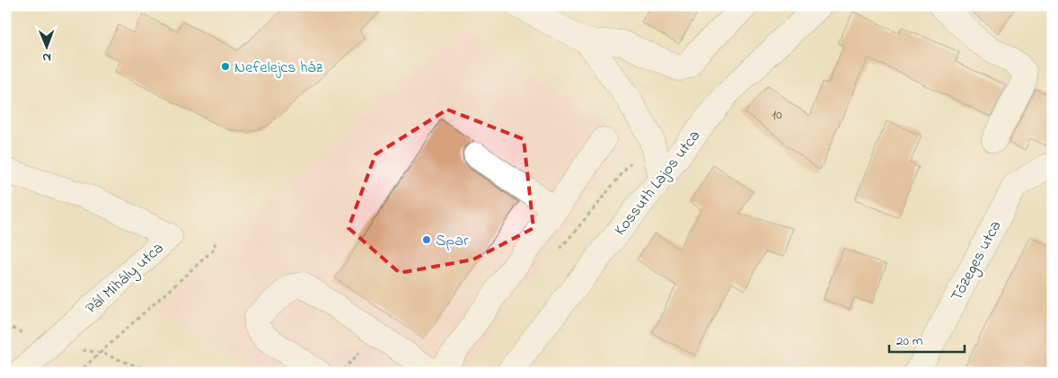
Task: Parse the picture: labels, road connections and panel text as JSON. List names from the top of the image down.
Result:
{
  "streets": {
    "street": ["Kossuth Lajos utca", "Tőzeges utca", "Pál Mihály utca"]
  },
  "places": ["Nefelejcs ház", "Spar"],
  "house_numbers": ["10"],
  "scale_bar": "20 m",
  "north": "bottom"
}
